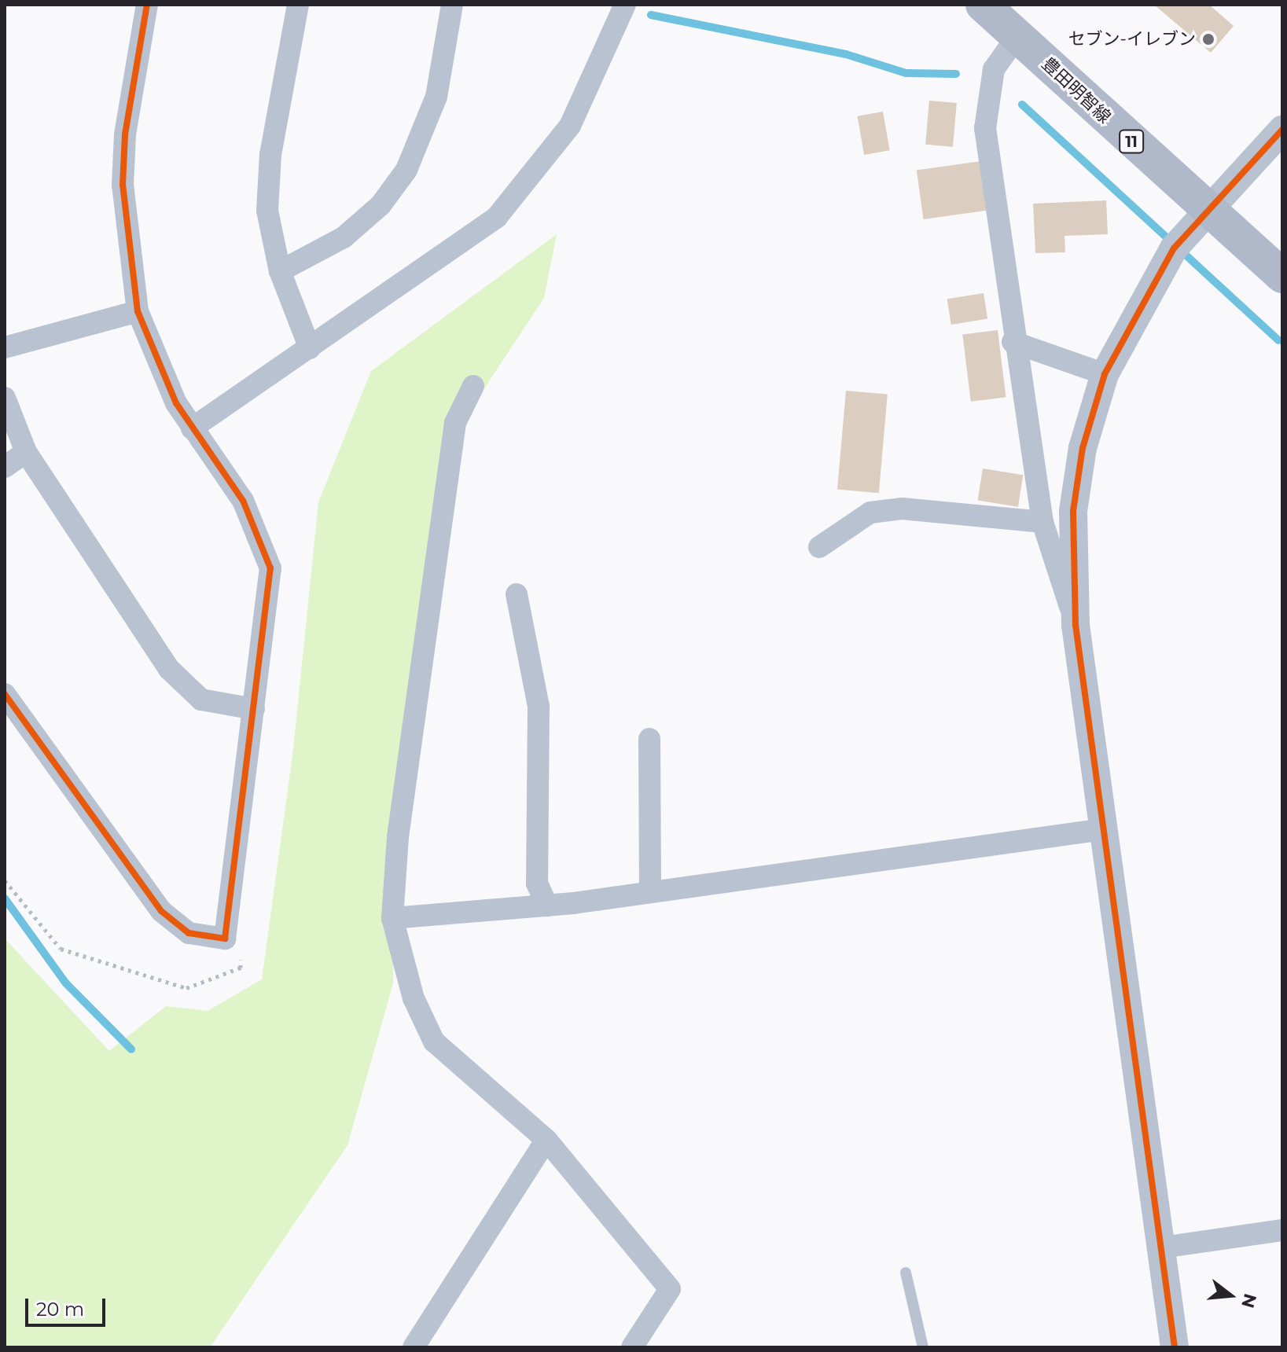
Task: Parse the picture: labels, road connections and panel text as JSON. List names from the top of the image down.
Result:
{
  "streets": {
    "main road": ["豊田明智線", "11"]
  },
  "places": ["セブン-イレブン"],
  "scale_bar": "20 m",
  "north": "right"
}
